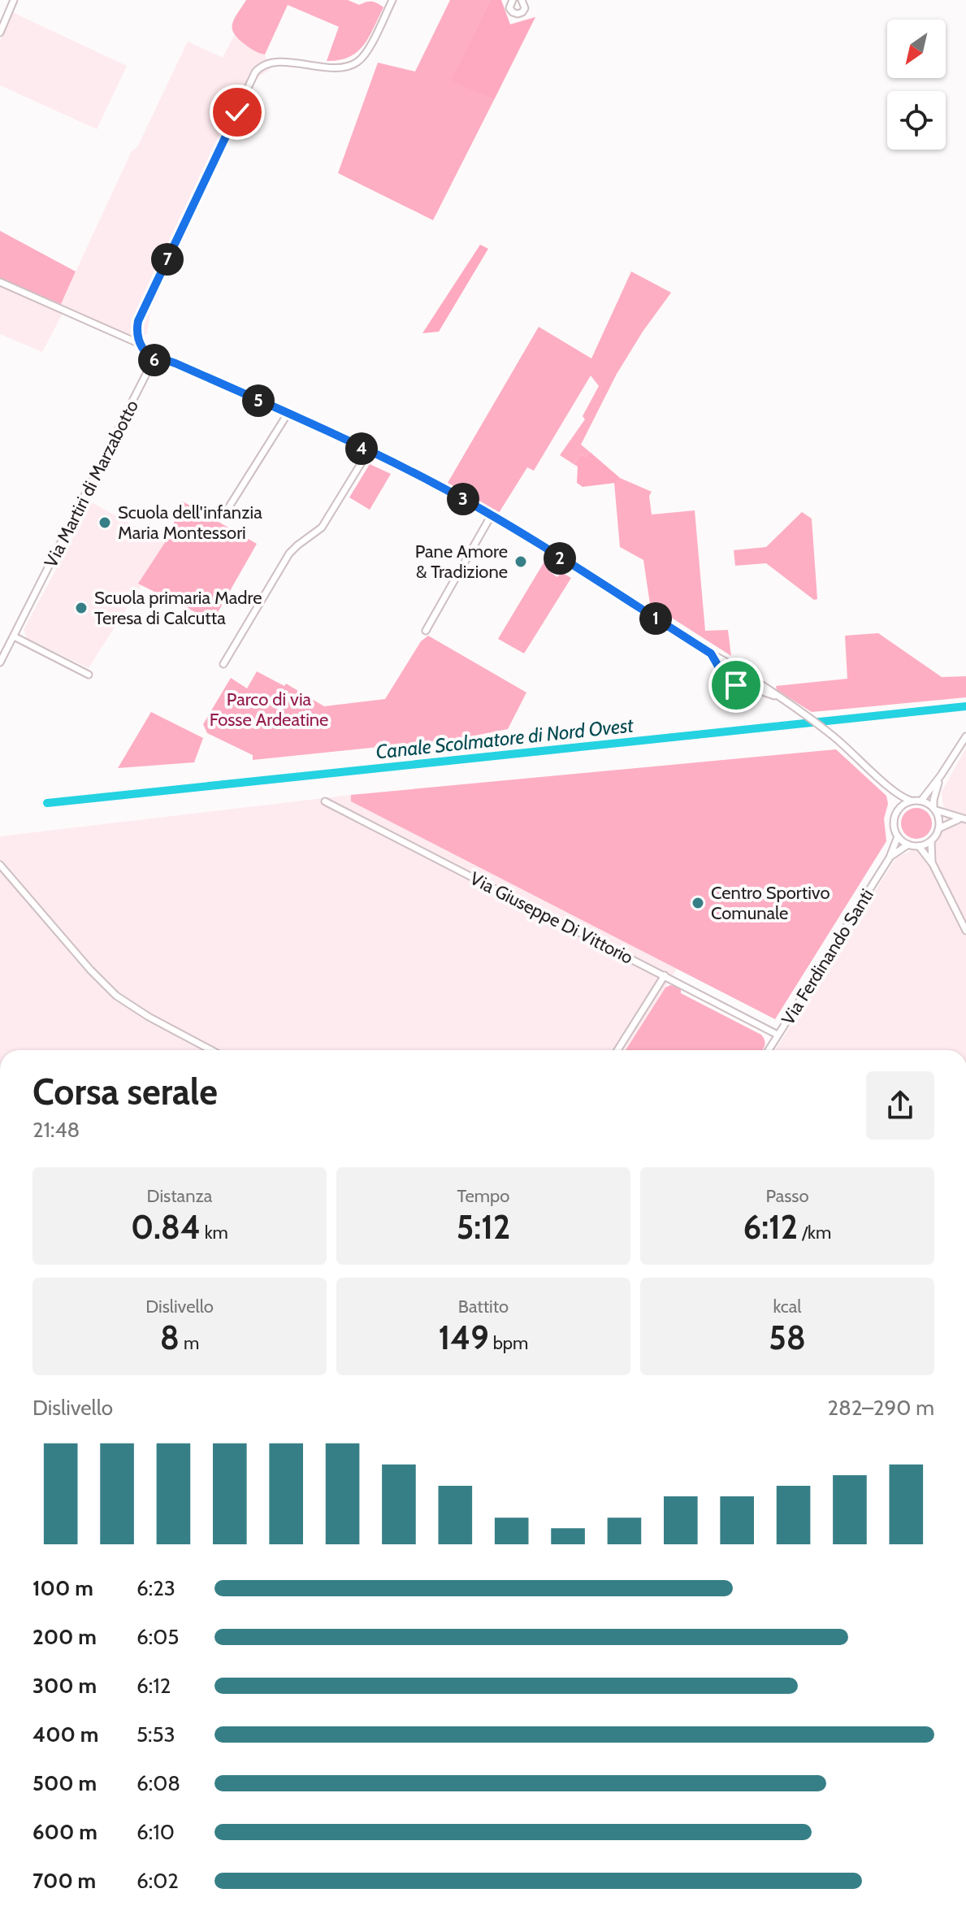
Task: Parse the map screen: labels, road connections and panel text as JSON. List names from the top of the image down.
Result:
{
  "streets": {
    "street": ["Via Martiri di Marzabotto", "Via Giuseppe Di Vittorio", "Via Ferdinando Santi"]
  },
  "crossings": [
    ["Via Giuseppe Di Vittorio", "Via Ferdinando Santi"]
  ],
  "water": ["Canale Scolmatore di Nord Ovest"],
  "parks": ["Parco di via Fosse Ardeatine"],
  "places": [
    "Scuola dell'infanzia Maria Montessori",
    "Pane Amore & Tradizione",
    "Scuola primaria Madre Teresa di Calcutta",
    "Centro Sportivo Comunale"
  ],
  "north": "bottom left",
  "page": {
    "pins": [
      "7",
      "6",
      "5",
      "4",
      "3",
      "2",
      "1"
    ],
    "heading": ["Corsa serale", "21:48"],
    "stats": [
      ["Distanza", "0.84 km"],
      ["Tempo", "5:12"],
      ["Passo", "6:12 /km"],
      ["Dislivello", "8 m"],
      ["Battito", "149 bpm"],
      ["kcal", "58"]
    ],
    "chart": ["Dislivello", "282–290 m"],
    "list": [
      {
        "name": "100 m",
        "note": "6:23"
      },
      {
        "name": "200 m",
        "note": "6:05"
      },
      {
        "name": "300 m",
        "note": "6:12"
      },
      {
        "name": "400 m",
        "note": "5:53"
      },
      {
        "name": "500 m",
        "note": "6:08"
      },
      {
        "name": "600 m",
        "note": "6:10"
      },
      {
        "name": "700 m",
        "note": "6:02"
      }
    ]
  }
}
